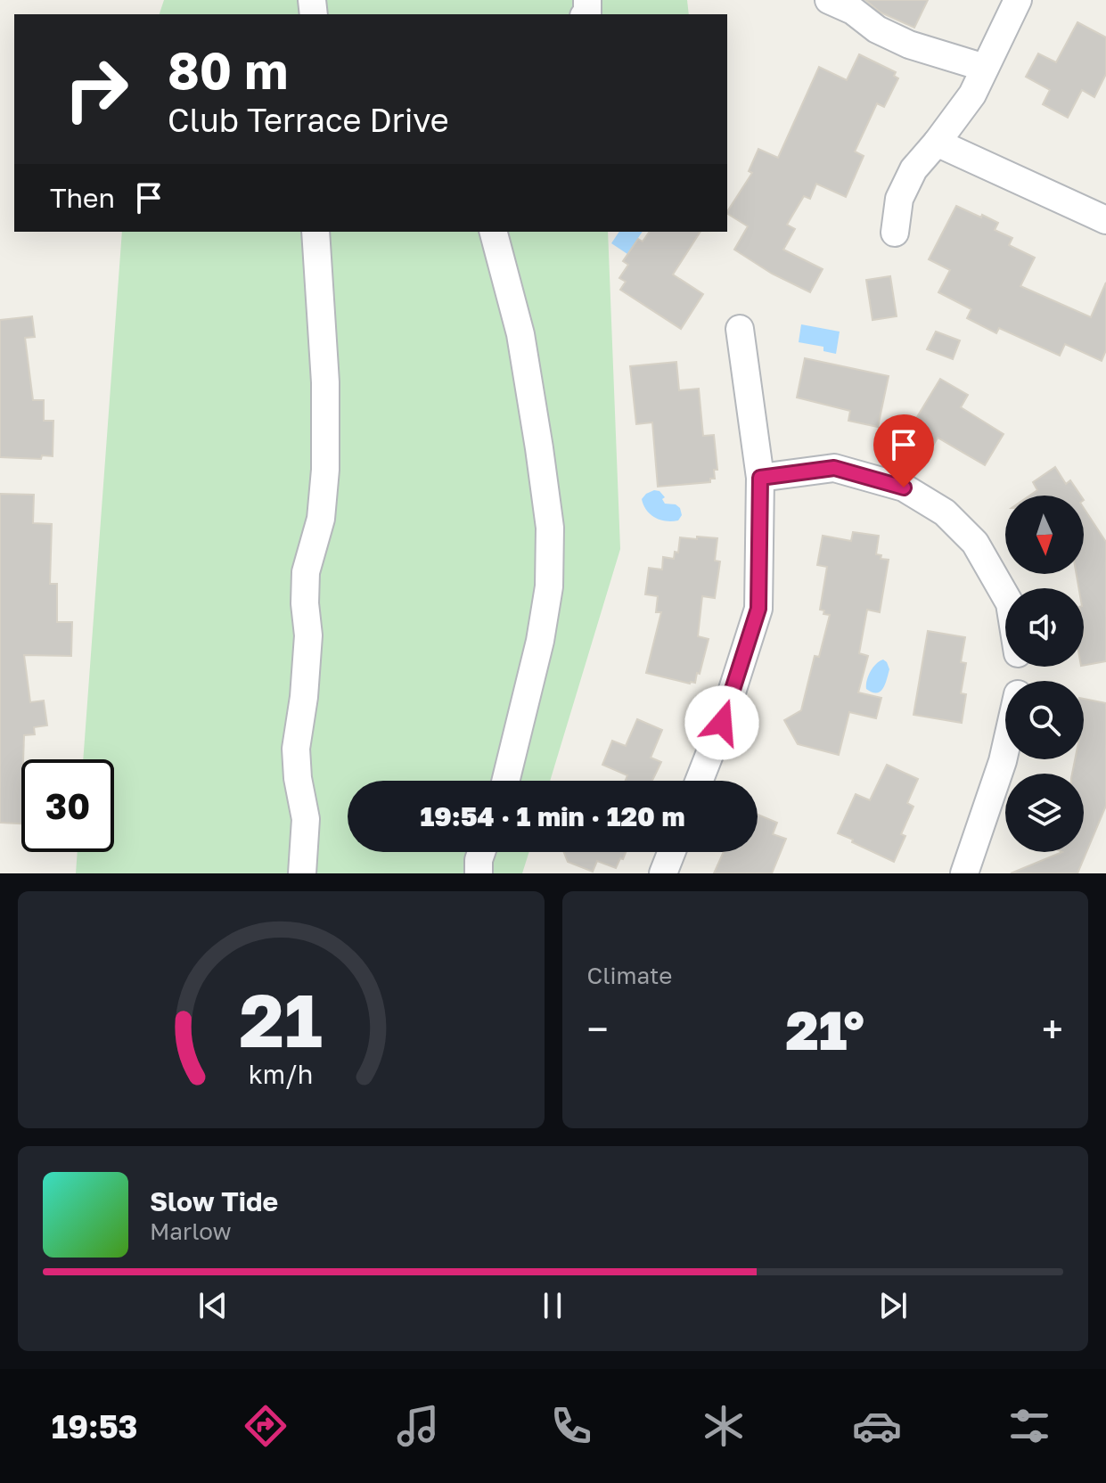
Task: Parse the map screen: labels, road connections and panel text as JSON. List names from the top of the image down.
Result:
{
  "north": "bottom",
  "page": {
    "turn": ["80 m", "Club Terrace Drive"],
    "then": "Then",
    "limit": "30",
    "trip": "19:54 · 1 min · 120 m",
    "tile": "Climate",
    "heat": ["−", "21°", "+"],
    "song": ["Slow Tide", "Marlow"],
    "tabs": "19:53",
    "gauge": ["21", "km/h"]
  }
}
